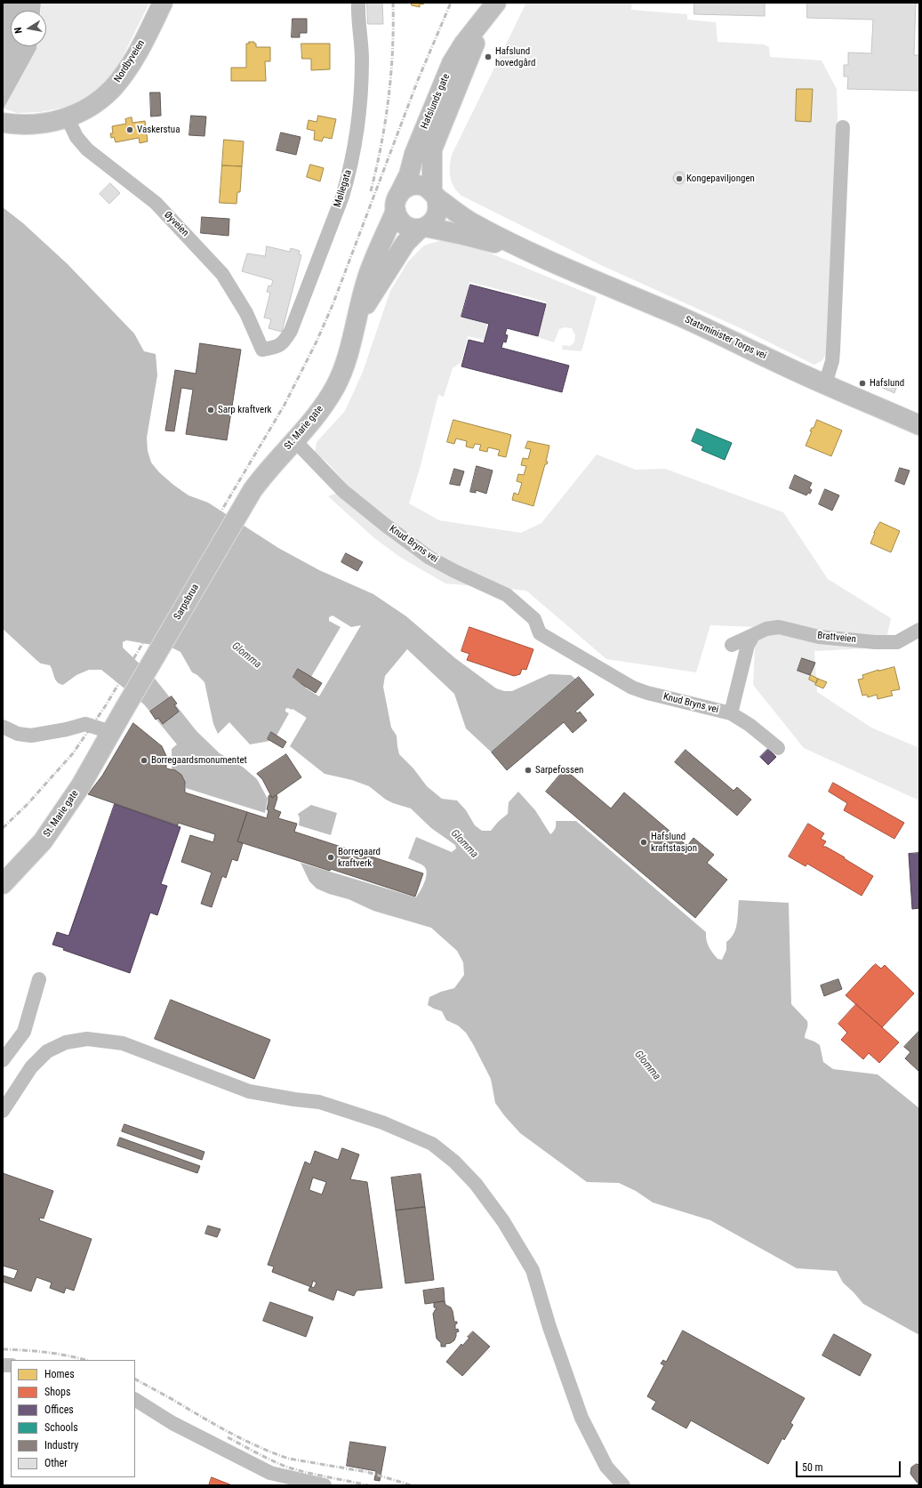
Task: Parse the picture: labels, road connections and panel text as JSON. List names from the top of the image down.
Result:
{
  "streets": {
    "main road": [
      "Nordbyveien",
      "Hafslunds gate",
      "Statsminister Torps vei",
      "St. Marie gate",
      "Sarpsbrua"
    ],
    "street": [
      "Møllegata",
      "Øyveien",
      "Knud Bryns vei",
      "Brattveien"
    ]
  },
  "crossings": [
    ["Nordbyveien", "Øyveien"],
    ["Hafslunds gate", "Statsminister Torps vei"],
    ["Hafslunds gate", "St. Marie gate"],
    ["Møllegata", "Øyveien"],
    ["Statsminister Torps vei", "St. Marie gate"],
    ["St. Marie gate", "Knud Bryns vei"],
    ["St. Marie gate", "Sarpsbrua"]
  ],
  "water": ["Glomma"],
  "places": [
    "Hafslund hovedgård",
    "Vaskerstua",
    "Kongepaviljongen",
    "Hafslund",
    "Sarp kraftverk",
    "Borregaardsmonumentet",
    "Sarpefossen",
    "Hafslund kraftstasjon",
    "Borregaard kraftverk"
  ],
  "legend": [
    "Homes",
    "Shops",
    "Offices",
    "Schools",
    "Industry",
    "Other"
  ],
  "scale_bar": "50 m",
  "north": "left"
}
